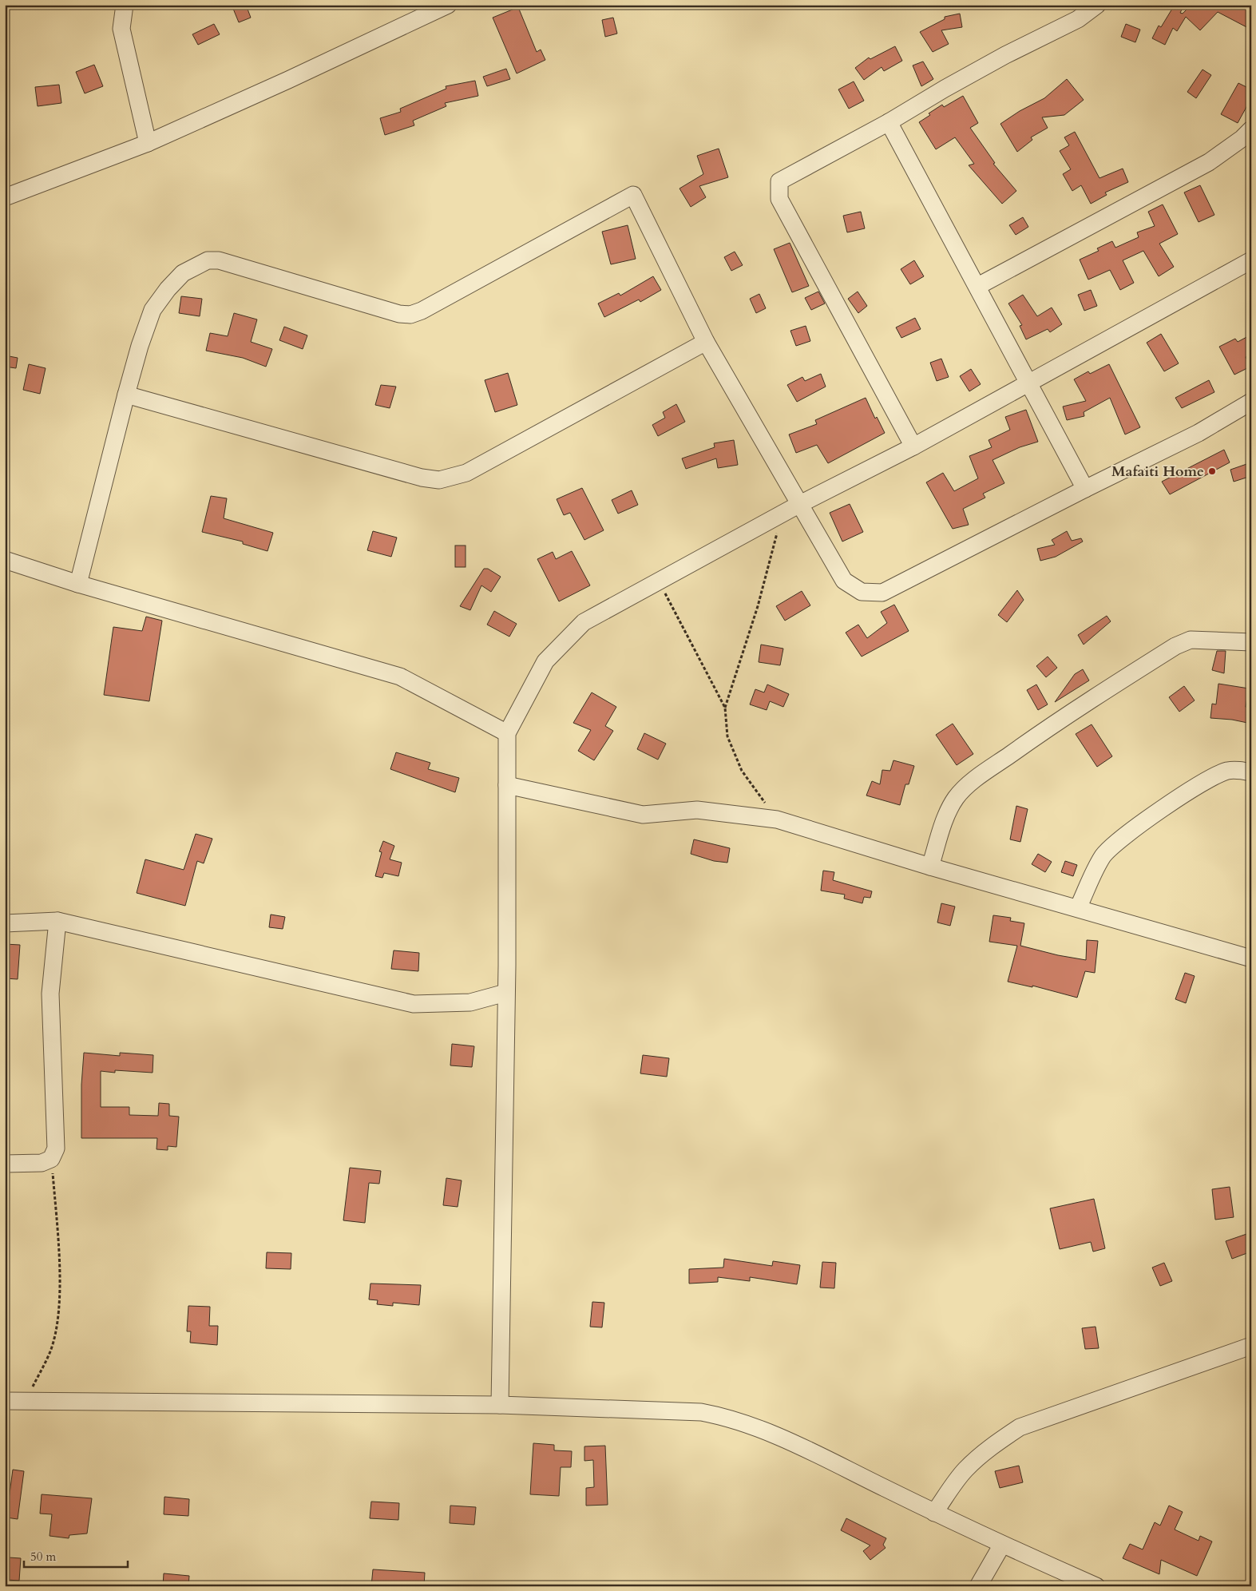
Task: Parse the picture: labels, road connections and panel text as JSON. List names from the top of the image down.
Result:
{
  "places": ["Mafaiti Home"],
  "scale_bar": "50 m"
}
